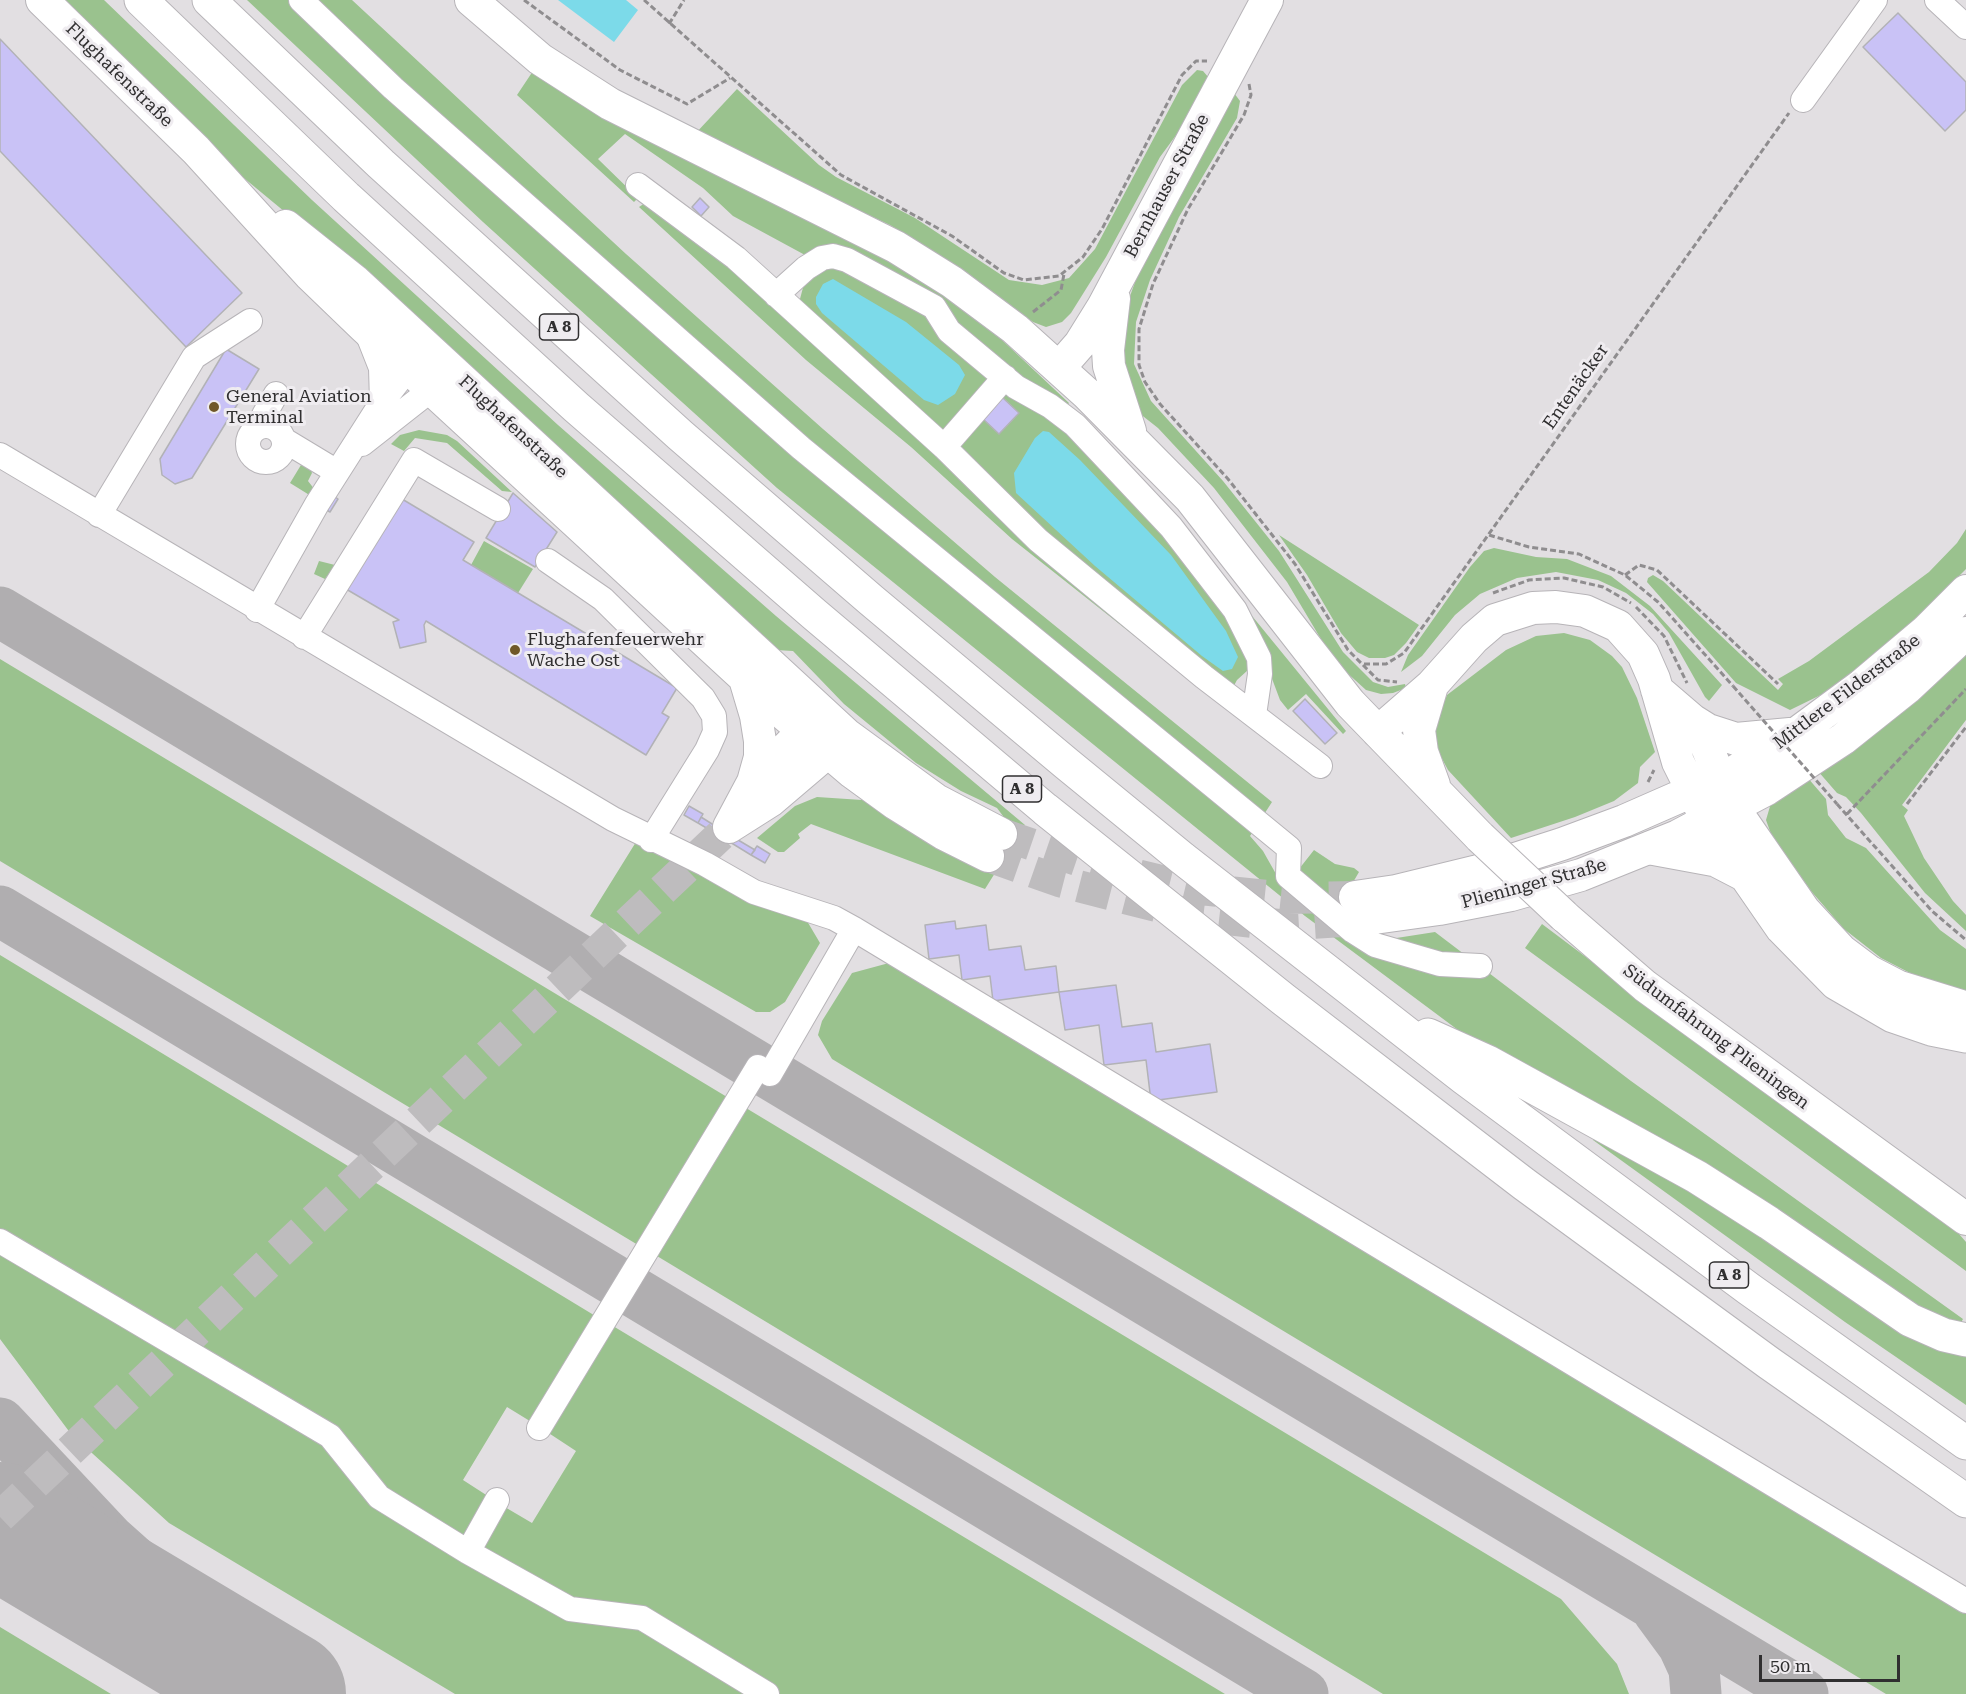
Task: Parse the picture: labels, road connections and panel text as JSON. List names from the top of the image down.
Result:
{
  "streets": {
    "highway": ["A 8"],
    "main road": [
      "Flughafenstraße",
      "Bernhauser Straße",
      "Mittlere Filderstraße",
      "Plieninger Straße",
      "Südumfahrung Plieningen"
    ],
    "path": ["Entenäcker"]
  },
  "crossings": [
    ["Bernhauser Straße", "Südumfahrung Plieningen"],
    ["Mittlere Filderstraße", "Plieninger Straße"]
  ],
  "places": ["General Aviation Terminal", "Flughafenfeuerwehr Wache Ost"],
  "scale_bar": "50 m"
}
